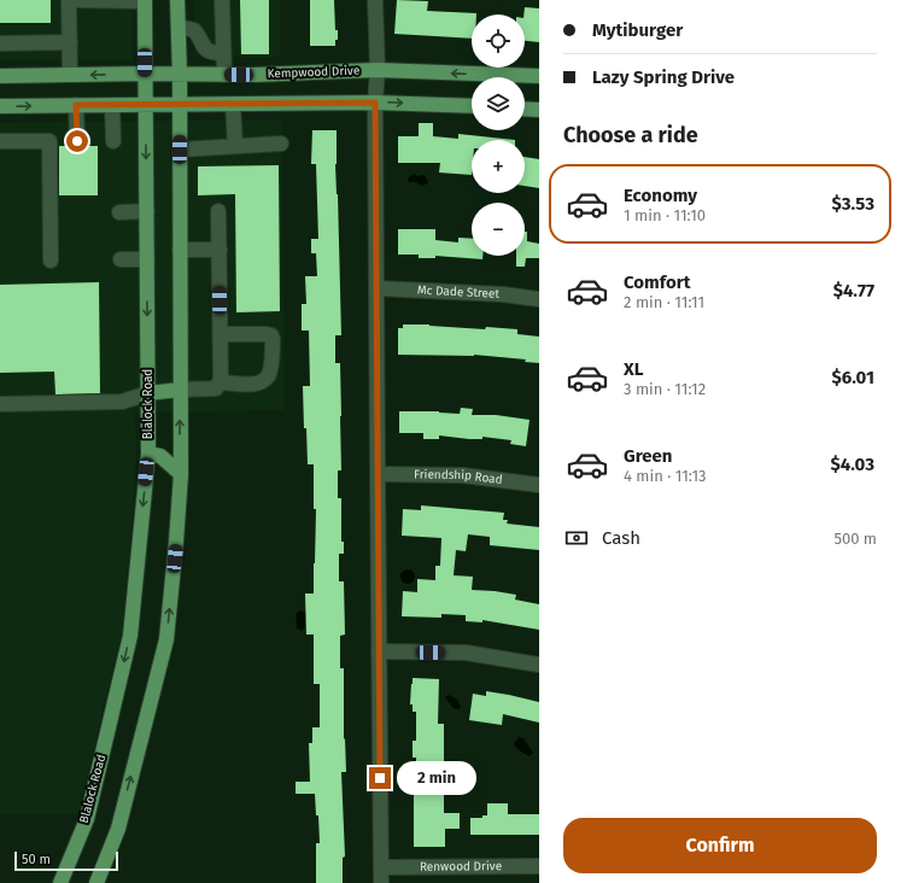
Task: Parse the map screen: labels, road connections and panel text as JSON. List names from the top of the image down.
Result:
{
  "streets": {
    "main road": ["Kempwood Drive", "Blalock Road"],
    "street": ["Mc Dade Street", "Friendship Road", "Renwood Drive"]
  },
  "crossings": [
    ["Kempwood Drive", "Blalock Road"]
  ],
  "scale_bar": "50 m",
  "page": {
    "banner": ["Mytiburger", "Lazy Spring Drive"],
    "map_buttons": ["+", "−"],
    "heading": "Choose a ride",
    "list": [
      {
        "name": "Economy",
        "note": "1 min · 11:10",
        "value": "$3.53"
      },
      {
        "name": "Comfort",
        "note": "2 min · 11:11",
        "value": "$4.77"
      },
      {
        "name": "XL",
        "note": "3 min · 11:12",
        "value": "$6.01"
      },
      {
        "name": "Green",
        "note": "4 min · 11:13",
        "value": "$4.03"
      }
    ],
    "pay": ["Cash", "500 m"],
    "bubble": "2 min",
    "buttons": "Confirm",
    "scale": "50 m"
  }
}
